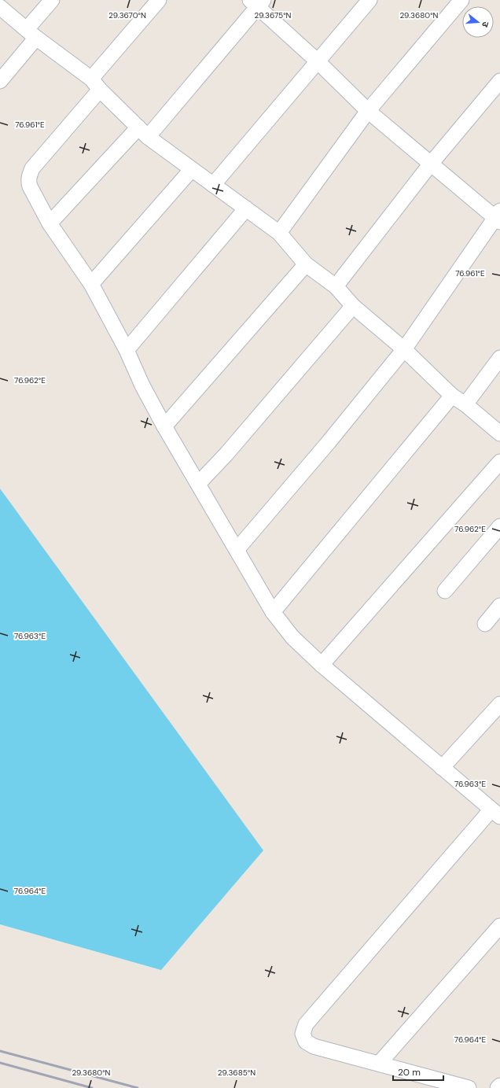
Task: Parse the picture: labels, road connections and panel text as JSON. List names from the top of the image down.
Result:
{
  "scale_bar": "20 m",
  "north": "right",
  "coordinates": [
    "29.3670°N",
    "29.3675°N",
    "29.3680°N",
    "76.961°E",
    "76.962°E",
    "76.963°E",
    "76.964°E",
    "29.3685°N"
  ]
}
